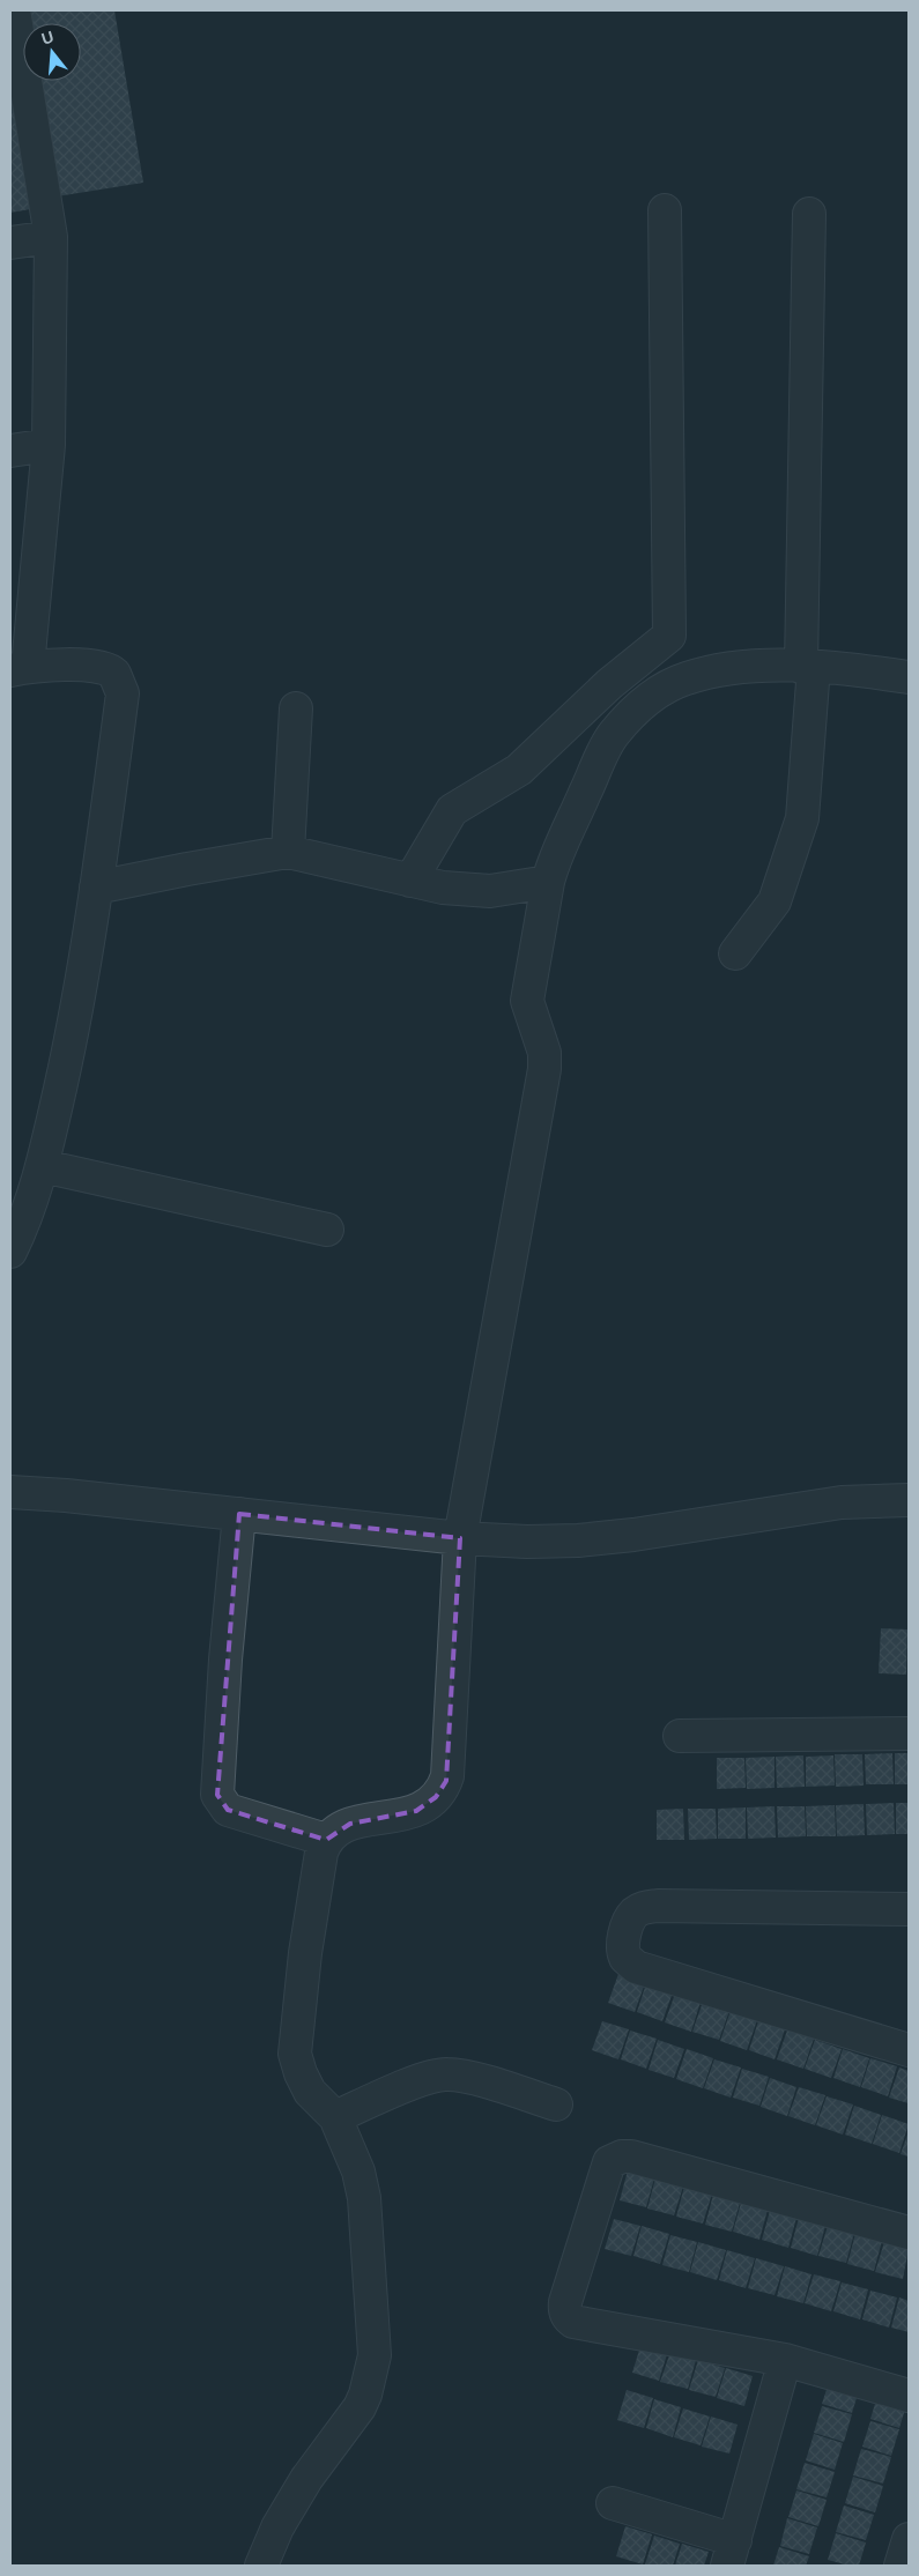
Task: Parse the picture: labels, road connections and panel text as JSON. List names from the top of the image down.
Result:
{
  "north": "top"
}
